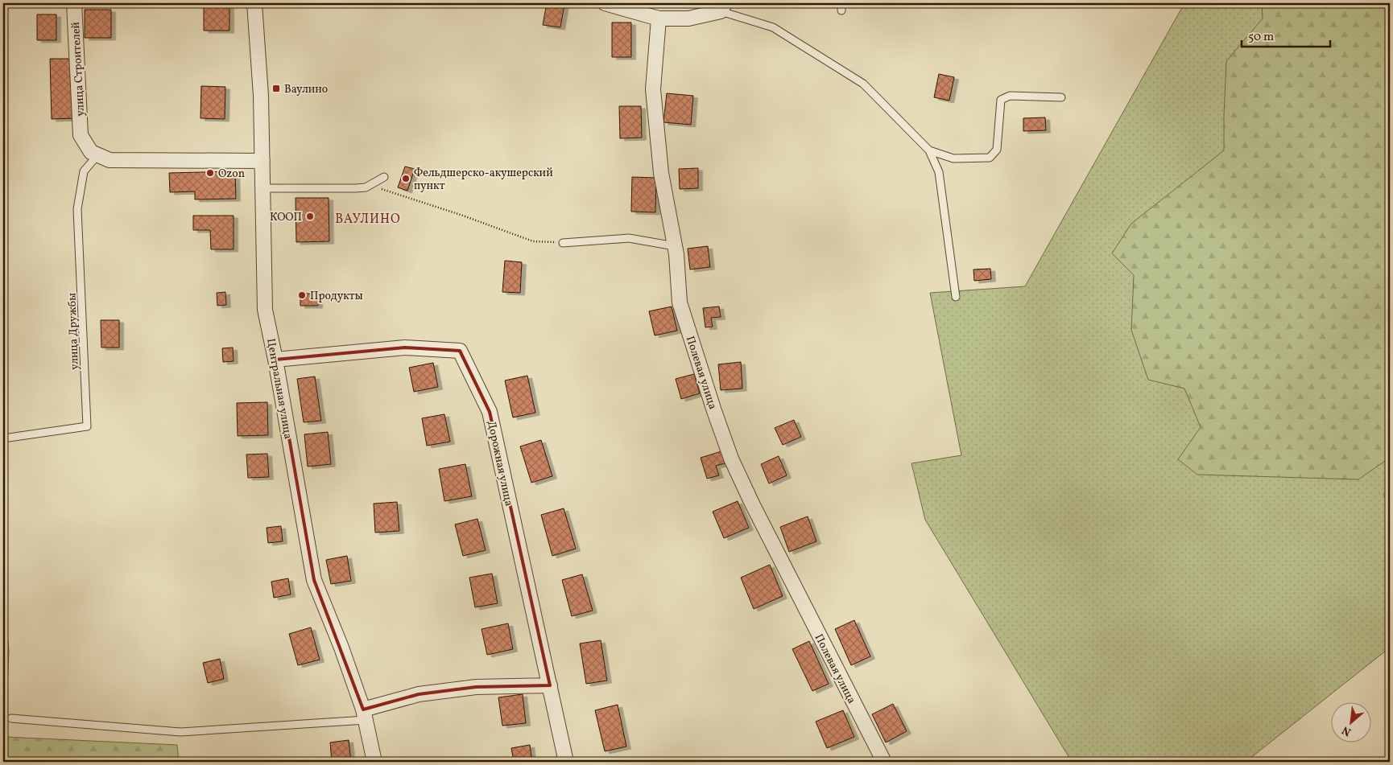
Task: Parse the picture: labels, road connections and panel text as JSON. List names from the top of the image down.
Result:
{
  "streets": {
    "street": [
      "улица Строителей",
      "Полевая улица",
      "Центральная улица",
      "Дорожная улица"
    ],
    "lane": ["улица Дружбы"]
  },
  "crossings": [
    ["улица Строителей", "улица Дружбы"],
    ["Центральная улица", "Дорожная улица"]
  ],
  "districts": ["ВАУЛИНО"],
  "places": {
    "transit": ["Ваулино"],
    "other": [
      "Ozon",
      "Фельдшерско-акушерский пункт",
      "КООП",
      "Продукты"
    ]
  },
  "scale_bar": "50 m",
  "north": "bottom left"
}
